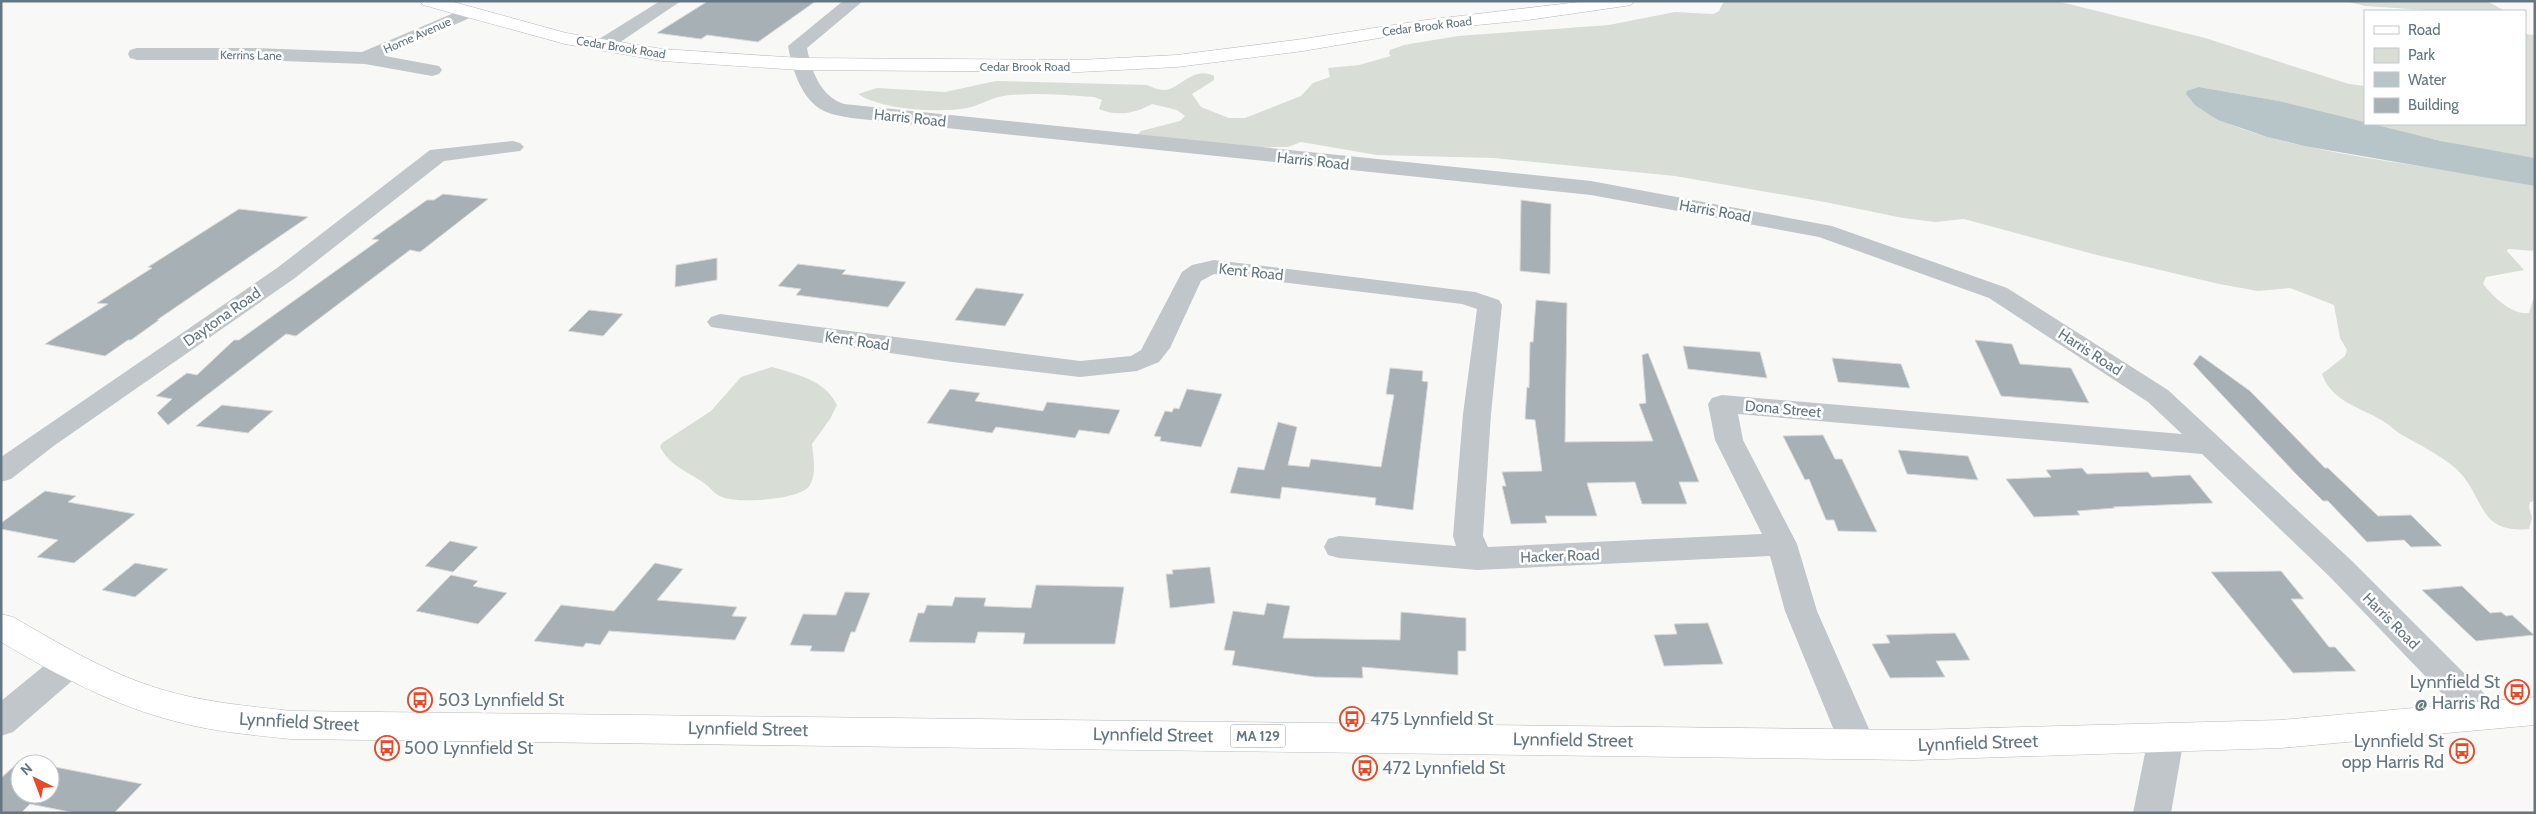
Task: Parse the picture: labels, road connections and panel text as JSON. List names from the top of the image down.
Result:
{
  "streets": {
    "main road": ["Cedar Brook Road", "Lynnfield Street", "MA 129"],
    "street": [
      "Home Avenue",
      "Kerrins Lane",
      "Harris Road",
      "Kent Road",
      "Daytona Road",
      "Dona Street",
      "Hacker Road"
    ]
  },
  "crossings": [
    ["Cedar Brook Road", "Home Avenue"],
    ["Cedar Brook Road", "Harris Road"],
    ["Home Avenue", "Kerrins Lane"],
    ["Harris Road", "Dona Street"],
    ["Harris Road", "Lynnfield Street"],
    ["Kent Road", "Hacker Road"],
    ["Dona Street", "Hacker Road"],
    ["Dona Street", "Lynnfield Street"]
  ],
  "places": {
    "bus stop": [
      "Lynnfield St @ Harris Rd",
      "503 Lynnfield St",
      "475 Lynnfield St",
      "500 Lynnfield St",
      "Lynnfield St opp Harris Rd",
      "472 Lynnfield St"
    ]
  },
  "legend": [
    "Road",
    "Park",
    "Water",
    "Building"
  ],
  "north": "top left"
}
